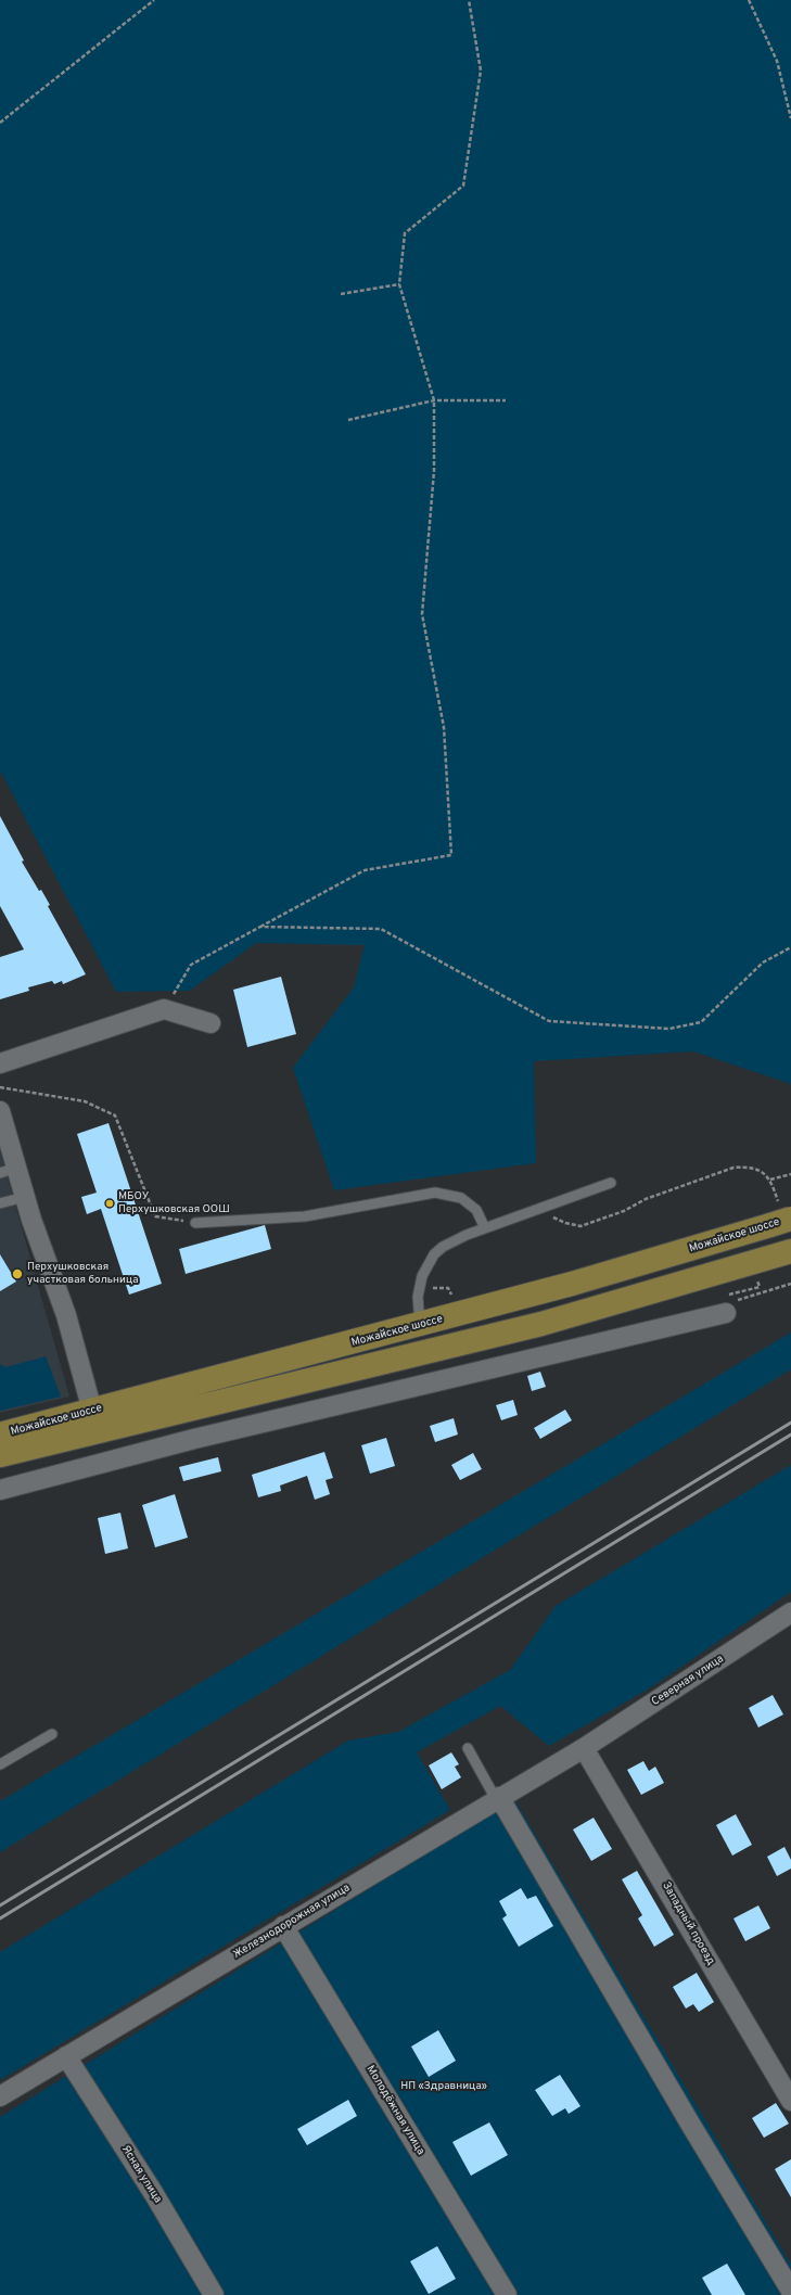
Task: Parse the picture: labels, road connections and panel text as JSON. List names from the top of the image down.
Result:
{
  "streets": {
    "main road": ["Можайское шоссе"],
    "street": [
      "Северная улица",
      "Железнодорожная улица",
      "Западный проезд",
      "Молодёжная улица",
      "Ясная улица"
    ]
  },
  "crossings": [
    ["Северная улица", "Железнодорожная улица"],
    ["Северная улица", "Западный проезд"],
    ["Железнодорожная улица", "Западный проезд"],
    ["Железнодорожная улица", "Молодёжная улица"],
    ["Железнодорожная улица", "Ясная улица"]
  ],
  "parks": ["НП «Здравница»"],
  "places": ["МБОУ Перхушковская ООШ", "Перхушковская участковая больница"]
}
